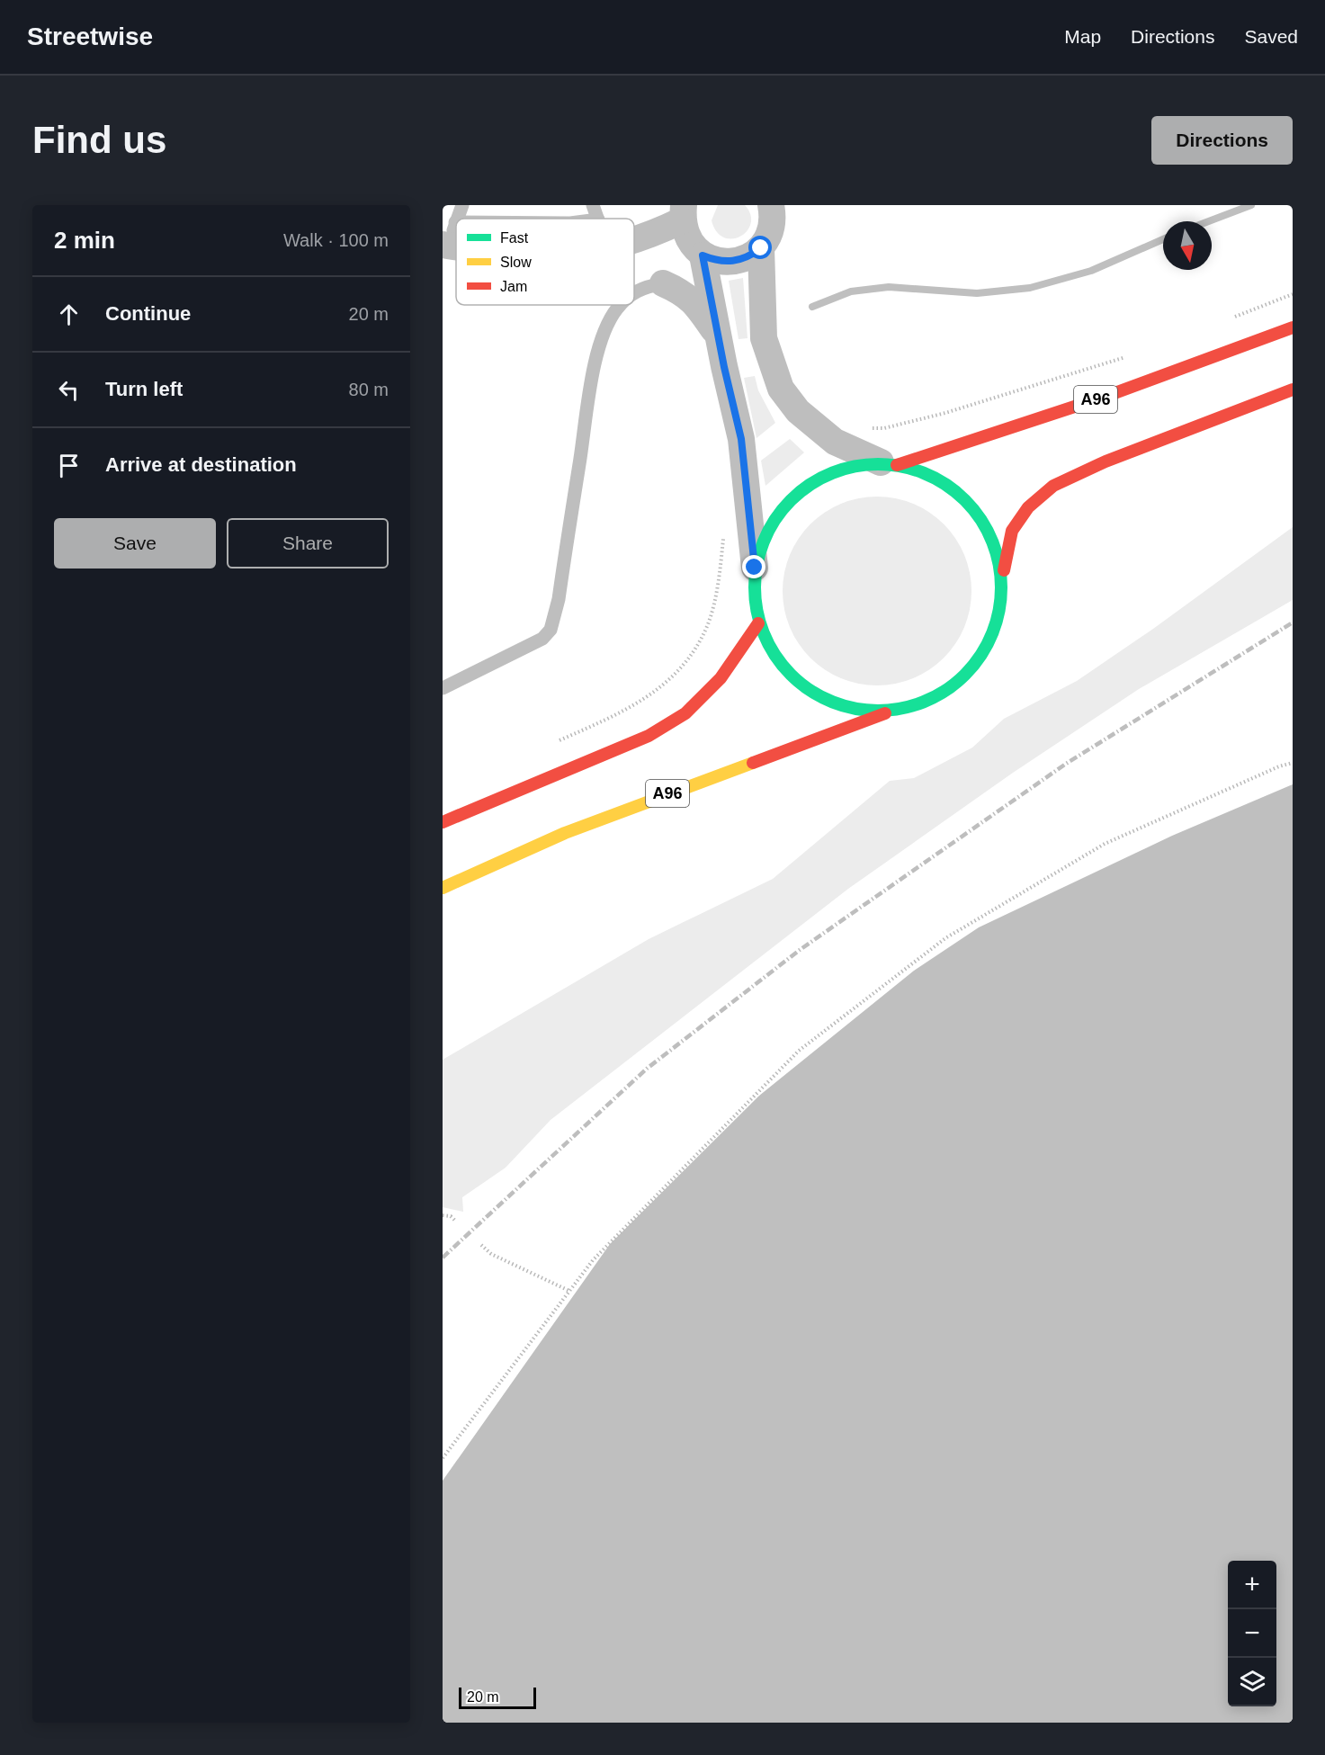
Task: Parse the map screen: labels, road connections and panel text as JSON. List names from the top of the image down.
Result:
{
  "streets": {
    "highway": ["A96"]
  },
  "legend": ["Fast", "Slow", "Jam"],
  "scale_bar": "20 m",
  "north": "bottom",
  "page": {
    "header": "Streetwise",
    "nav": ["Map", "Directions", "Saved"],
    "buttons": [
      "Directions",
      ["Save", "Share"]
    ],
    "title": "Find us",
    "heading": ["2 min", "Walk · 100 m"],
    "list": [
      ["Continue", "20 m"],
      ["Turn left", "80 m"],
      "Arrive at destination"
    ],
    "map_buttons": ["+", "−"],
    "scale": "20 m"
  }
}
